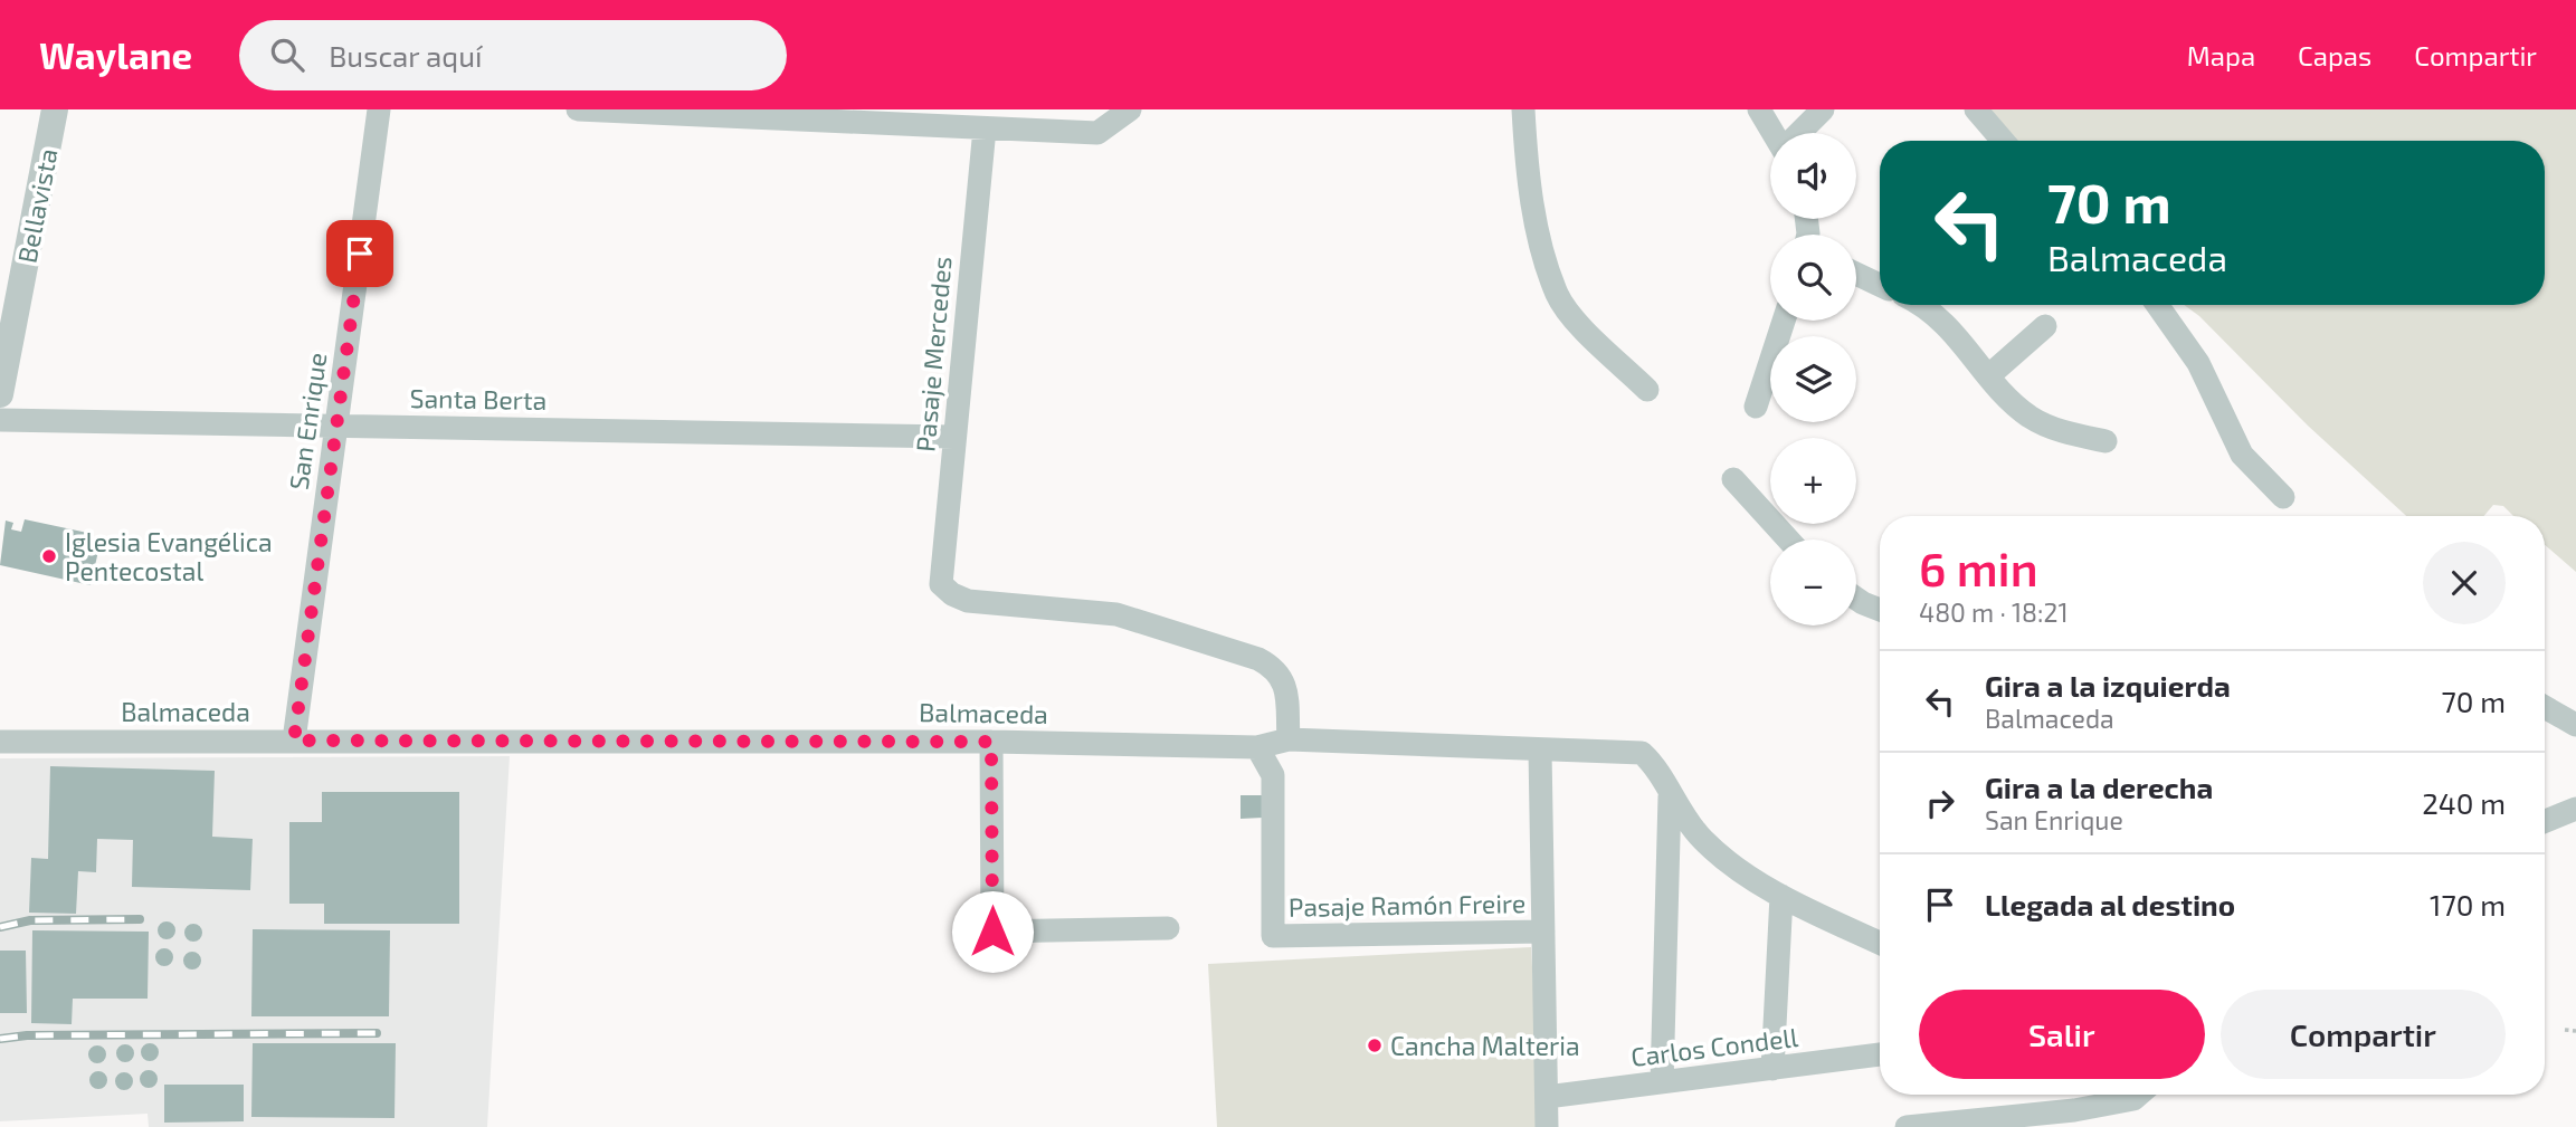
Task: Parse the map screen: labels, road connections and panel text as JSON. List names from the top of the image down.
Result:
{
  "streets": {
    "street": [
      "Bellavista",
      "Pasaje Mercedes",
      "Santa Berta",
      "San Enrique",
      "Balmaceda",
      "Pasaje Ramón Freire",
      "Carlos Condell"
    ]
  },
  "crossings": [
    ["Pasaje Mercedes", "Santa Berta"],
    ["Pasaje Mercedes", "Balmaceda"],
    ["Santa Berta", "San Enrique"],
    ["San Enrique", "Balmaceda"],
    ["Balmaceda", "Pasaje Ramón Freire"]
  ],
  "places": ["Iglesia Evangélica Pentecostal", "Cancha Malteria"],
  "page": {
    "header": "Waylane",
    "search": "Buscar aquí",
    "nav": ["Mapa", "Capas", "Compartir"],
    "map_buttons": ["+", "−"],
    "turn": ["70 m", "Balmaceda"],
    "heading": ["6 min", "480 m · 18:21"],
    "list": [
      {
        "name": "Gira a la izquierda",
        "note": "Balmaceda",
        "value": "70 m"
      },
      {
        "name": "Gira a la derecha",
        "note": "San Enrique",
        "value": "240 m"
      },
      {
        "name": "Llegada al destino",
        "value": "170 m"
      }
    ],
    "buttons": ["Salir", "Compartir"]
  }
}
